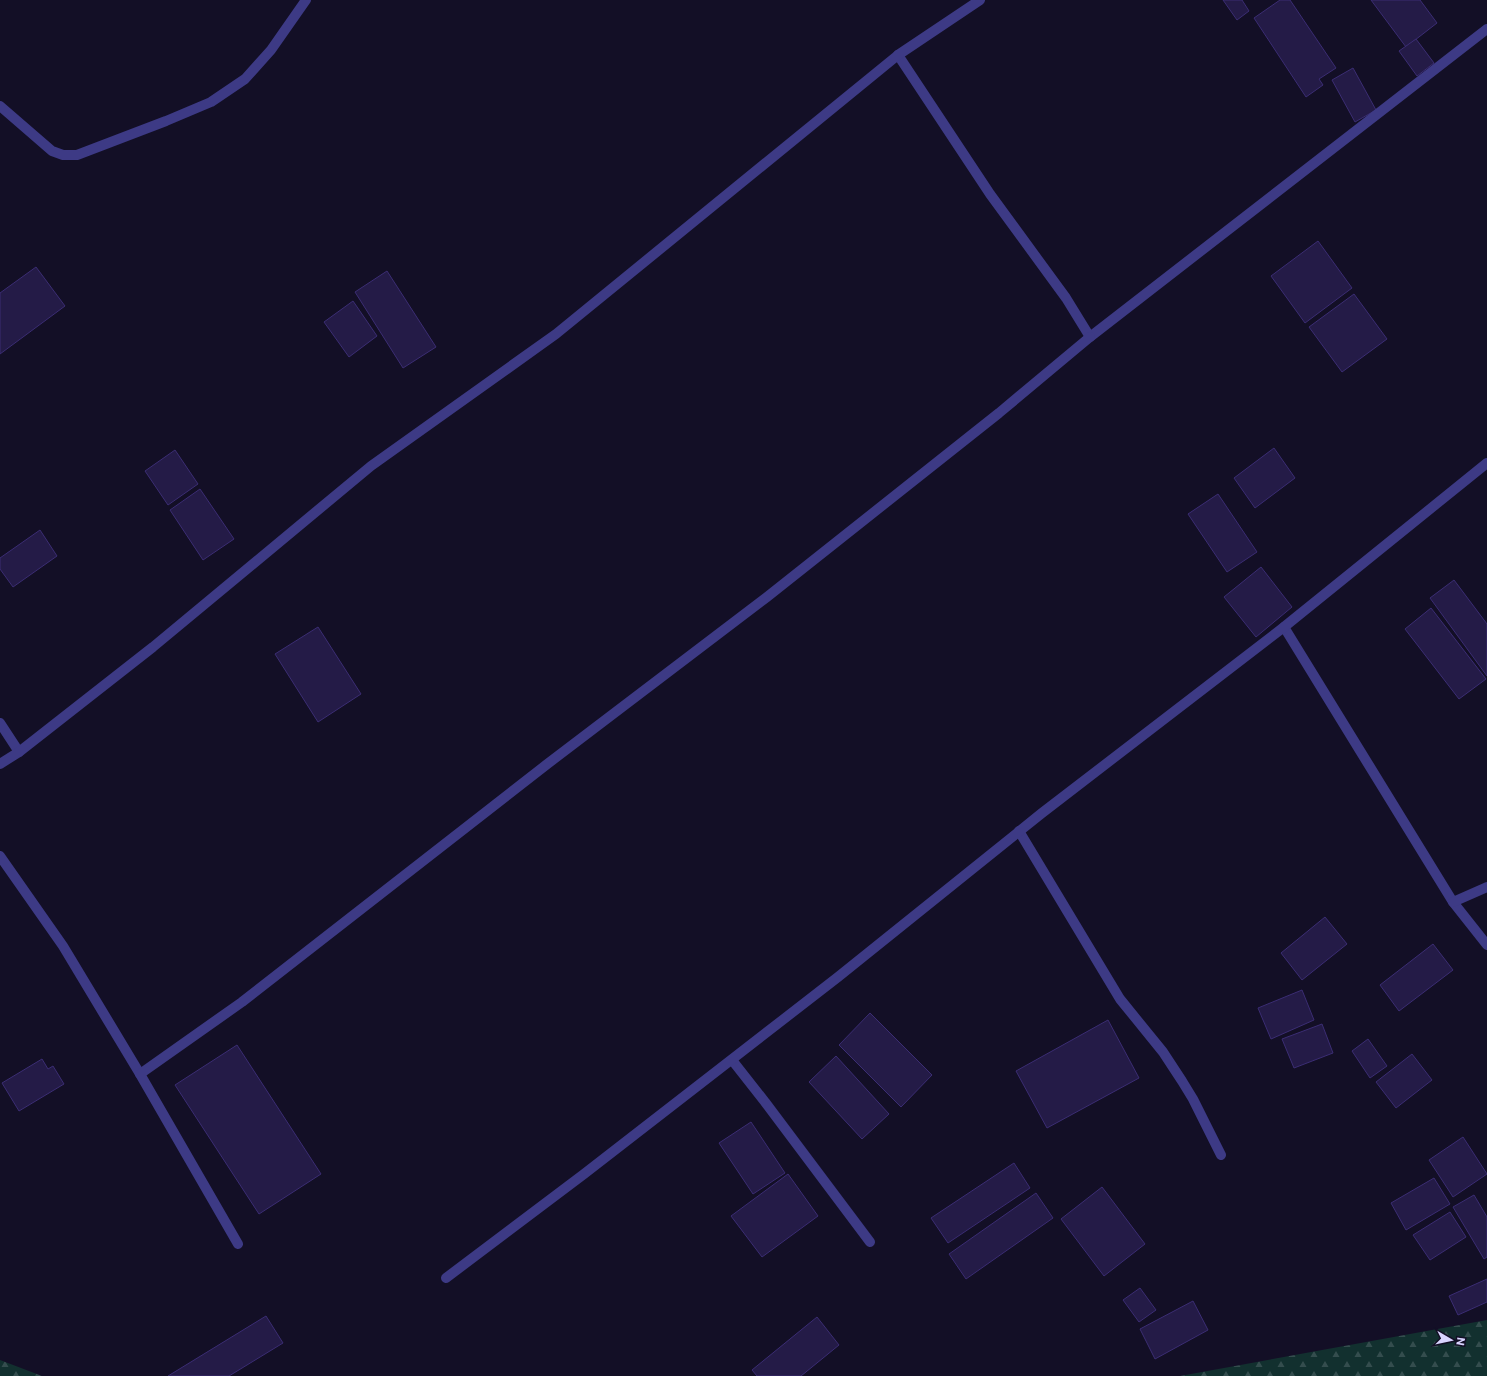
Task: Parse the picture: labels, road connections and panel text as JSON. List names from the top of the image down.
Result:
{
  "north": "right"
}
